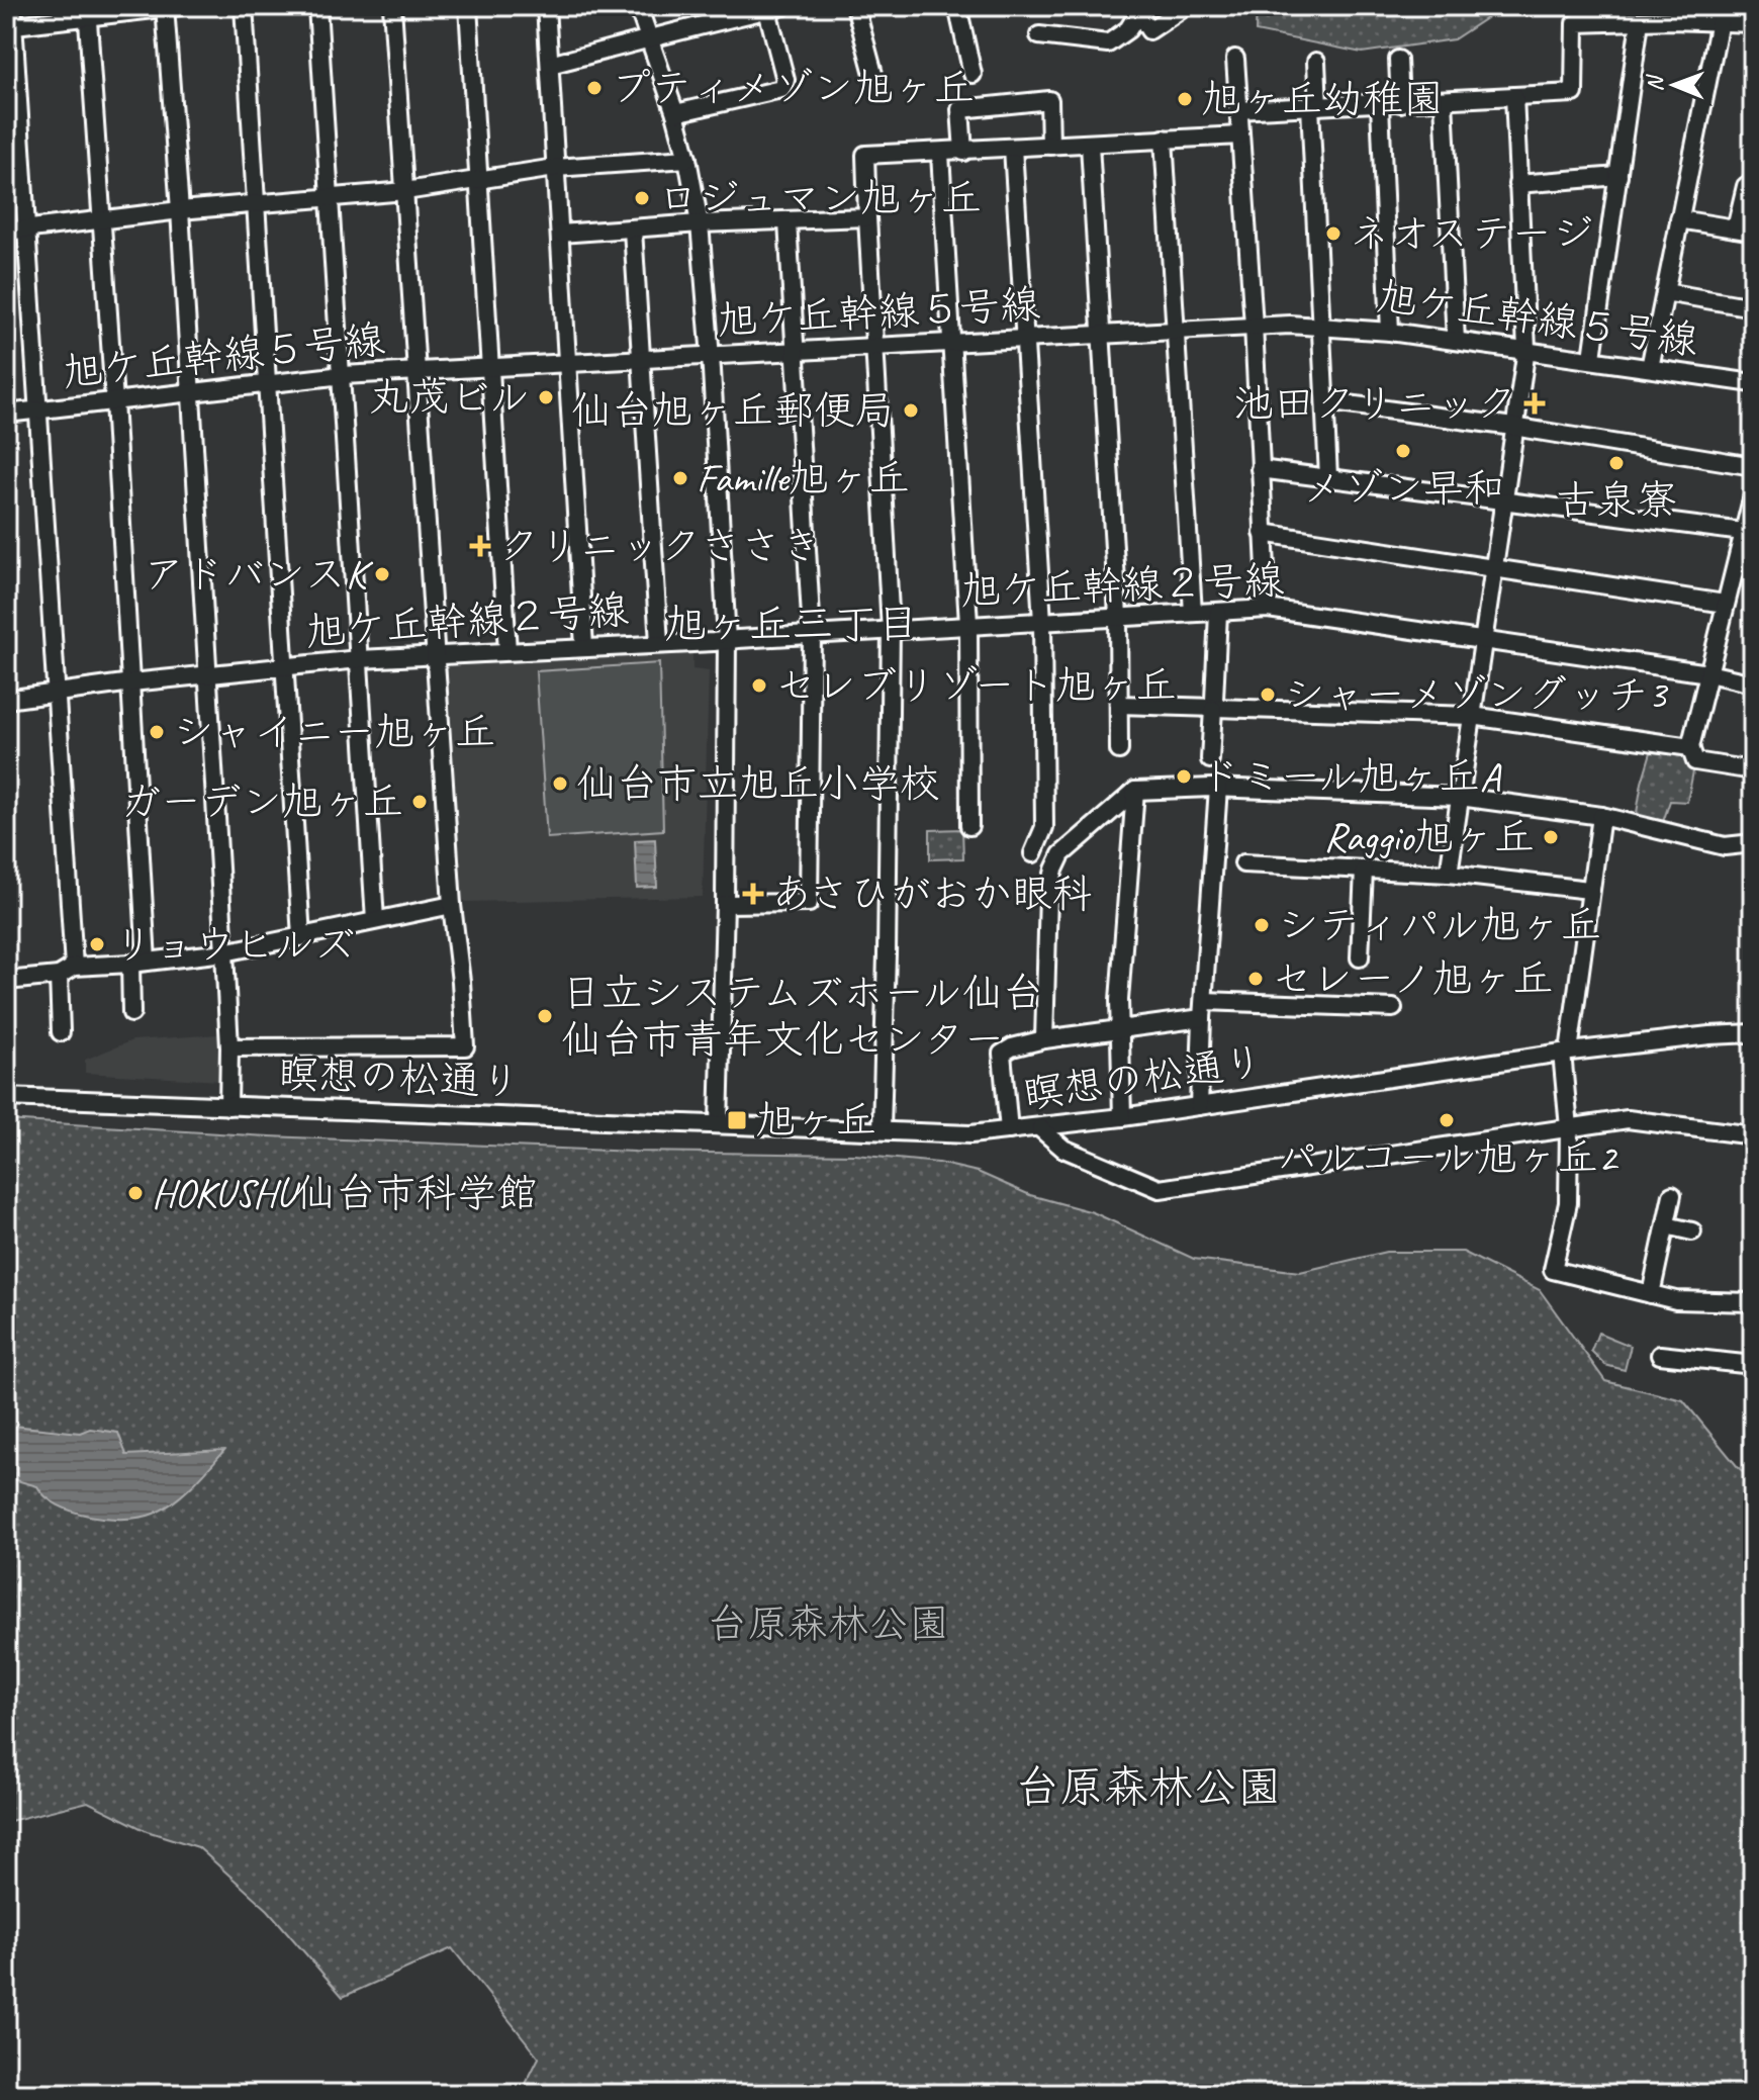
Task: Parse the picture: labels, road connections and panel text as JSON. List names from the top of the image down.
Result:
{
  "streets": {
    "street": ["旭ケ丘幹線５号線", "旭ケ丘幹線２号線", "瞑想の松通り"]
  },
  "districts": ["旭ヶ丘三丁目", "台原森林公園"],
  "parks": ["台原森林公園"],
  "places": {
    "other": [
      "プティメゾン旭ヶ丘",
      "旭ヶ丘幼稚園",
      "ロジュマン旭ヶ丘",
      "ネオステージ",
      "丸茂ビル",
      "仙台旭ヶ丘郵便局",
      "メゾン早和",
      "古泉寮",
      "Famille旭ヶ丘",
      "アドバンスK",
      "セレブリゾート旭ヶ丘",
      "シャーメゾングッチ3",
      "シャイニー旭ヶ丘",
      "ドミール旭ヶ丘A",
      "仙台市立旭丘小学校",
      "ガーデン旭ヶ丘",
      "Raggio旭ヶ丘",
      "シティパル旭ヶ丘",
      "リョウヒルズ",
      "セレーノ旭ヶ丘",
      "日立システムズホール仙台 仙台市青年文化センター",
      "パルコール旭ヶ丘2",
      "HOKUSHU仙台市科学館"
    ],
    "health": ["池田クリニック", "クリニックささき", "あさひがおか眼科"],
    "transit": ["旭ヶ丘"]
  },
  "north": "left"
}
